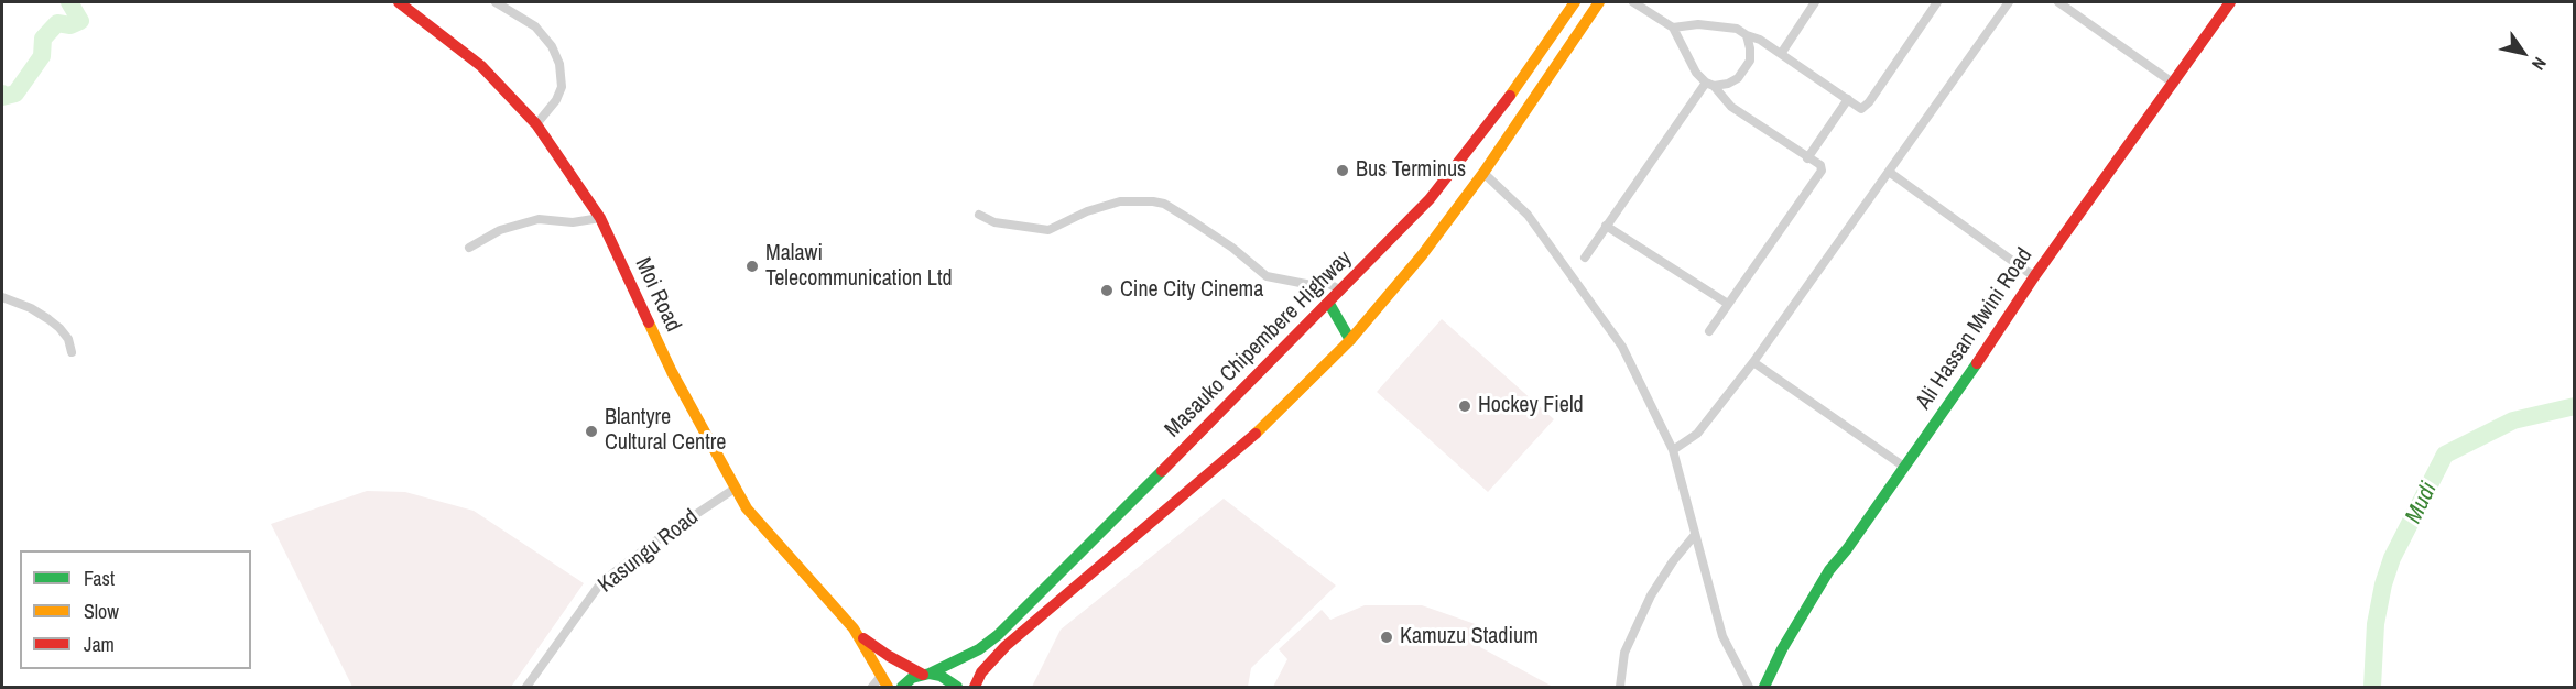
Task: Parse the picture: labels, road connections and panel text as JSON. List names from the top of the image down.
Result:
{
  "streets": {
    "main road": ["Moi Road", "Ali Hassan Mwini Road", "Masauko Chipembere Highway"],
    "street": ["Kasungu Road"]
  },
  "crossings": [
    ["Moi Road", "Kasungu Road"]
  ],
  "water": ["Mudi"],
  "places": [
    "Bus Terminus",
    "Malawi Telecommunication Ltd",
    "Cine City Cinema",
    "Hockey Field",
    "Blantyre Cultural Centre",
    "Kamuzu Stadium"
  ],
  "legend": ["Fast", "Slow", "Jam"],
  "north": "bottom right"
}
